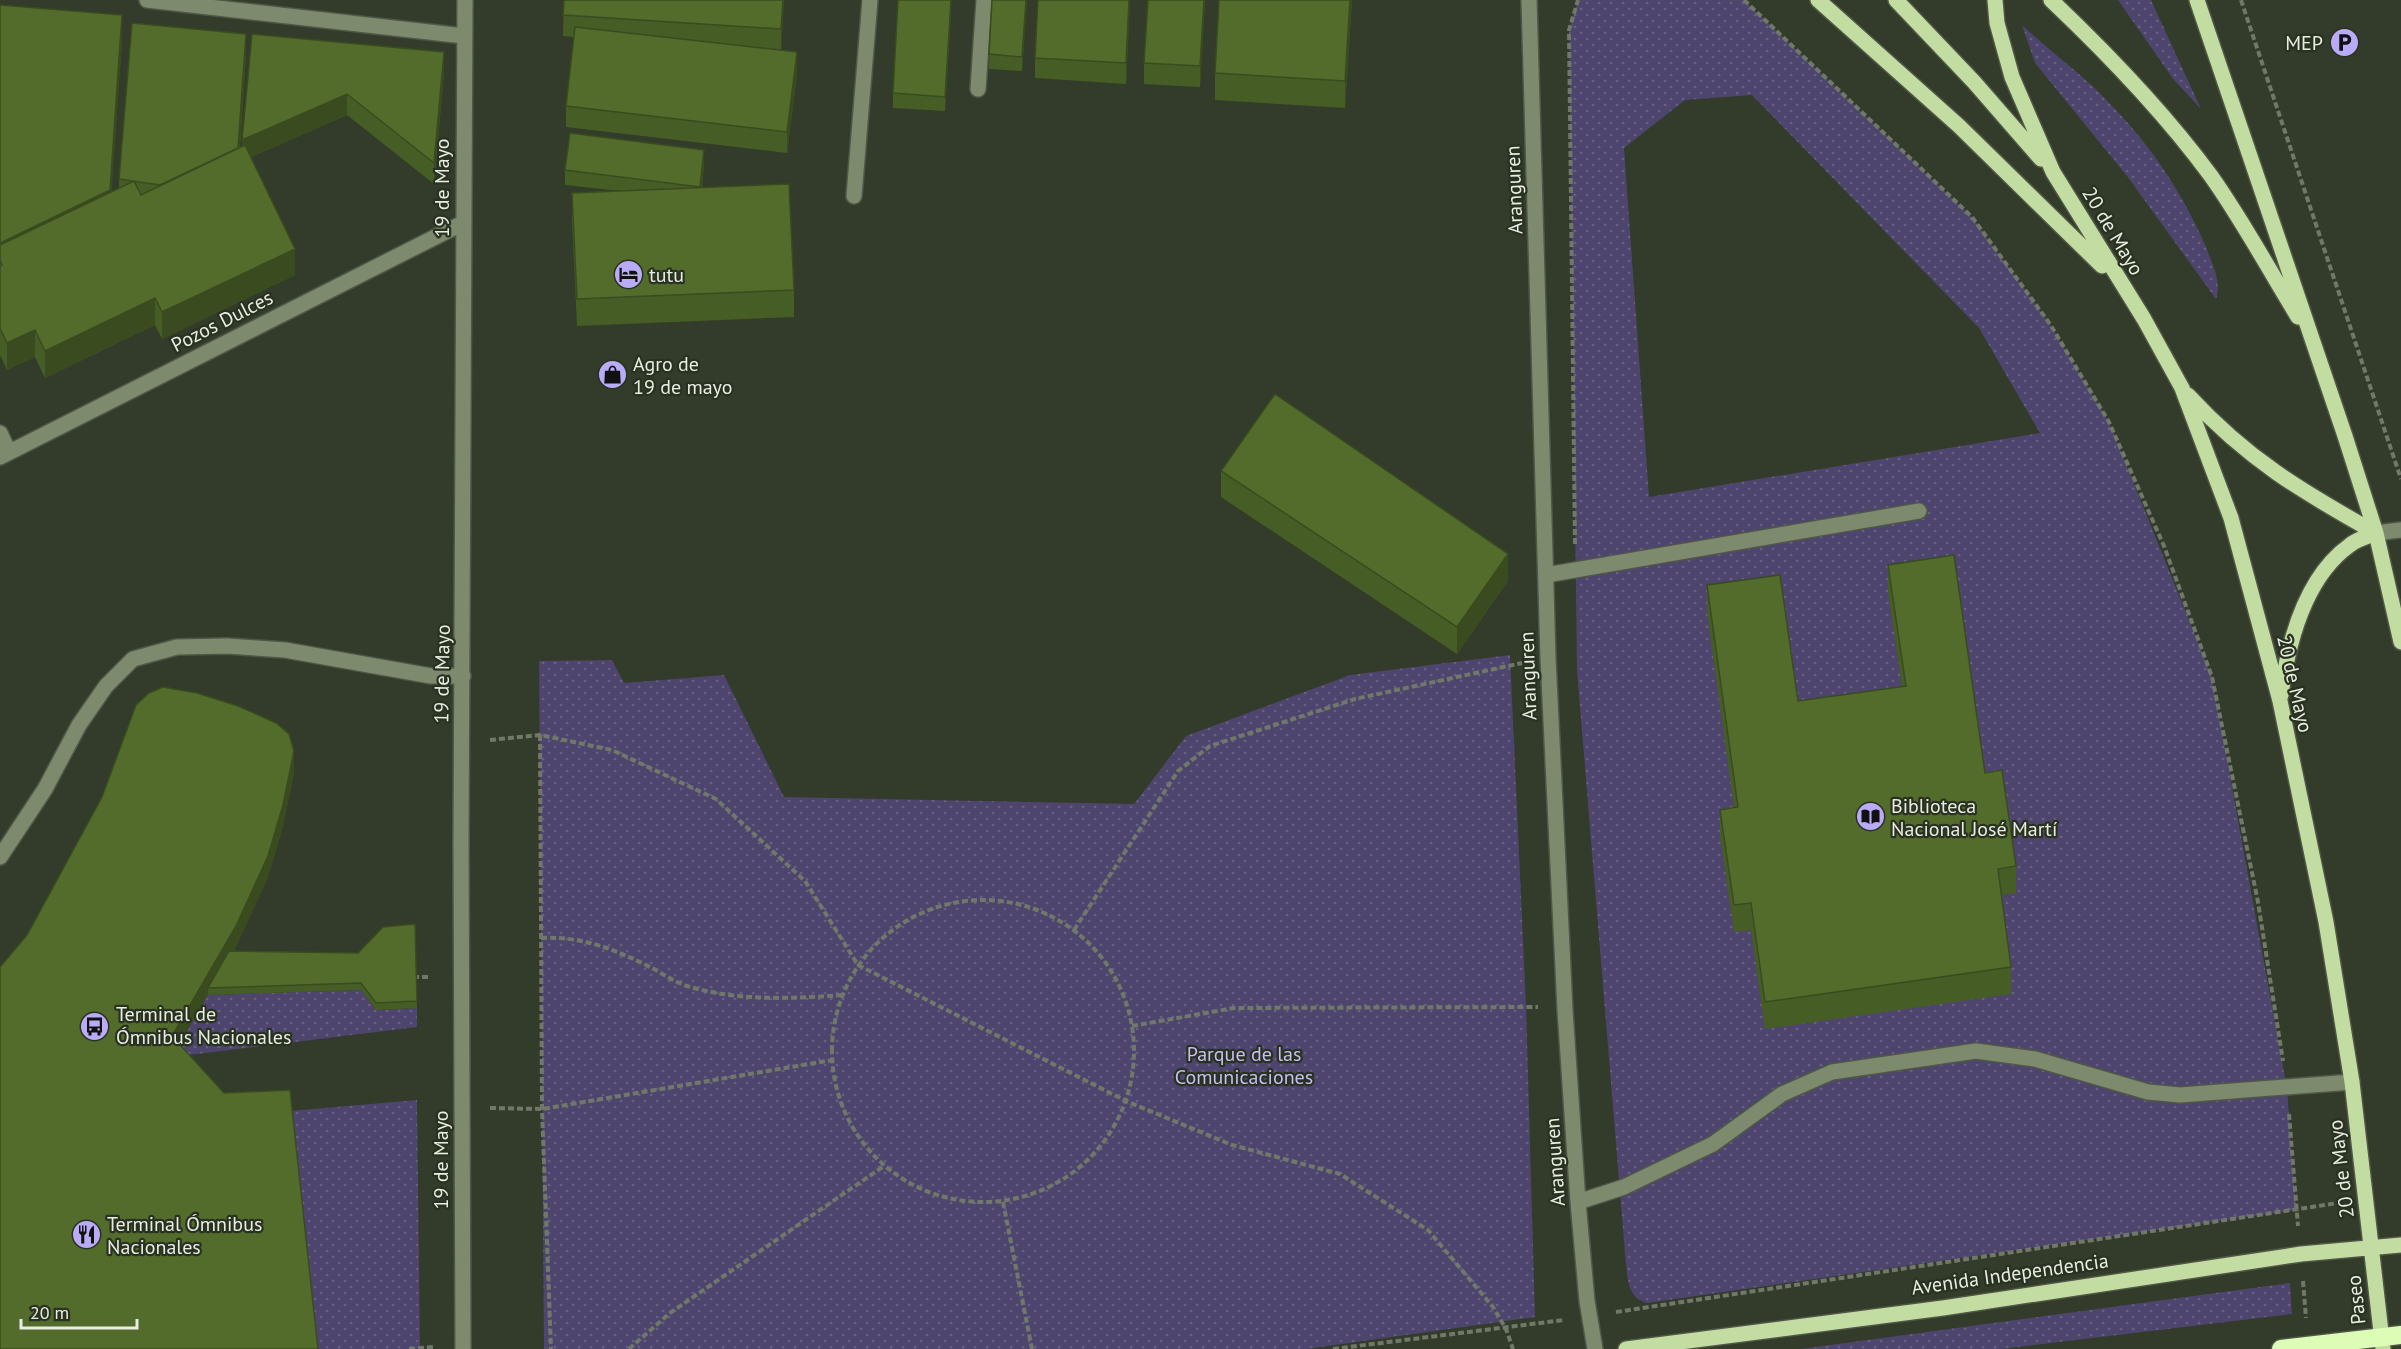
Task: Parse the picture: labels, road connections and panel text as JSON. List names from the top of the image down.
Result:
{
  "streets": {
    "main road": ["20 de Mayo", "Avenida Independencia", "Paseo"],
    "street": ["19 de Mayo", "Aranguren", "Pozos Dulces"]
  },
  "crossings": [
    ["19 de Mayo", "Pozos Dulces"],
    ["20 de Mayo", "Avenida Independencia"],
    ["20 de Mayo", "Paseo"],
    ["Avenida Independencia", "Paseo"]
  ],
  "parks": ["Parque de las Comunicaciones"],
  "places": {
    "parking": ["MEP"],
    "hotel": ["tutu"],
    "shop": ["Agro de 19 de mayo"],
    "library": ["Biblioteca Nacional José Martí"],
    "bus stop": ["Terminal de Ómnibus Nacionales"],
    "restaurant": ["Terminal Ómnibus Nacionales"]
  },
  "scale_bar": "20 m"
}
